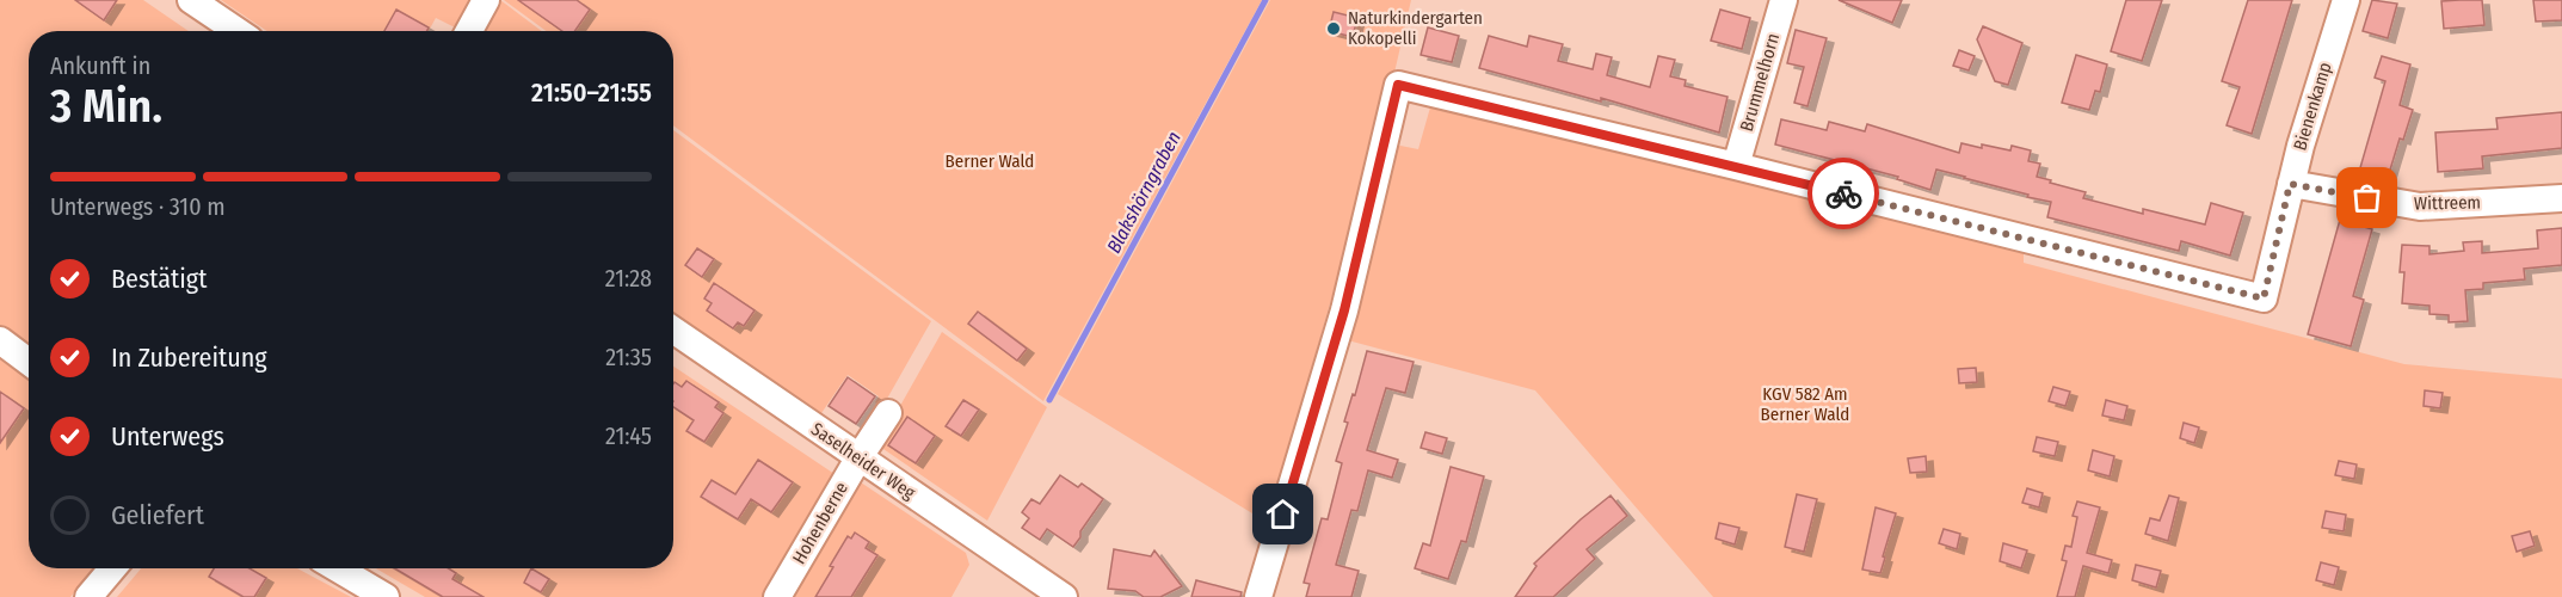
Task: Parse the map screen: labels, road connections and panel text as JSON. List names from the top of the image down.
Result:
{
  "streets": {
    "street": [
      "Brummelhorn",
      "Bienenkamp",
      "Wittreem",
      "Saselheider Weg",
      "Hohenberne"
    ]
  },
  "crossings": [
    ["Brummelhorn", "Bienenkamp"],
    ["Bienenkamp", "Wittreem"],
    ["Saselheider Weg", "Hohenberne"]
  ],
  "water": ["Blakshörngraben"],
  "parks": ["Berner Wald", "KGV 582 Am Berner Wald"],
  "places": ["Naturkindergarten Kokopelli"],
  "page": {
    "heading": ["3 Min.", "Ankunft in", "21:50–21:55"],
    "bar": "Unterwegs · 310 m",
    "list": [
      ["Bestätigt", "21:28"],
      ["In Zubereitung", "21:35"],
      ["Unterwegs", "21:45"],
      "Geliefert"
    ]
  }
}
